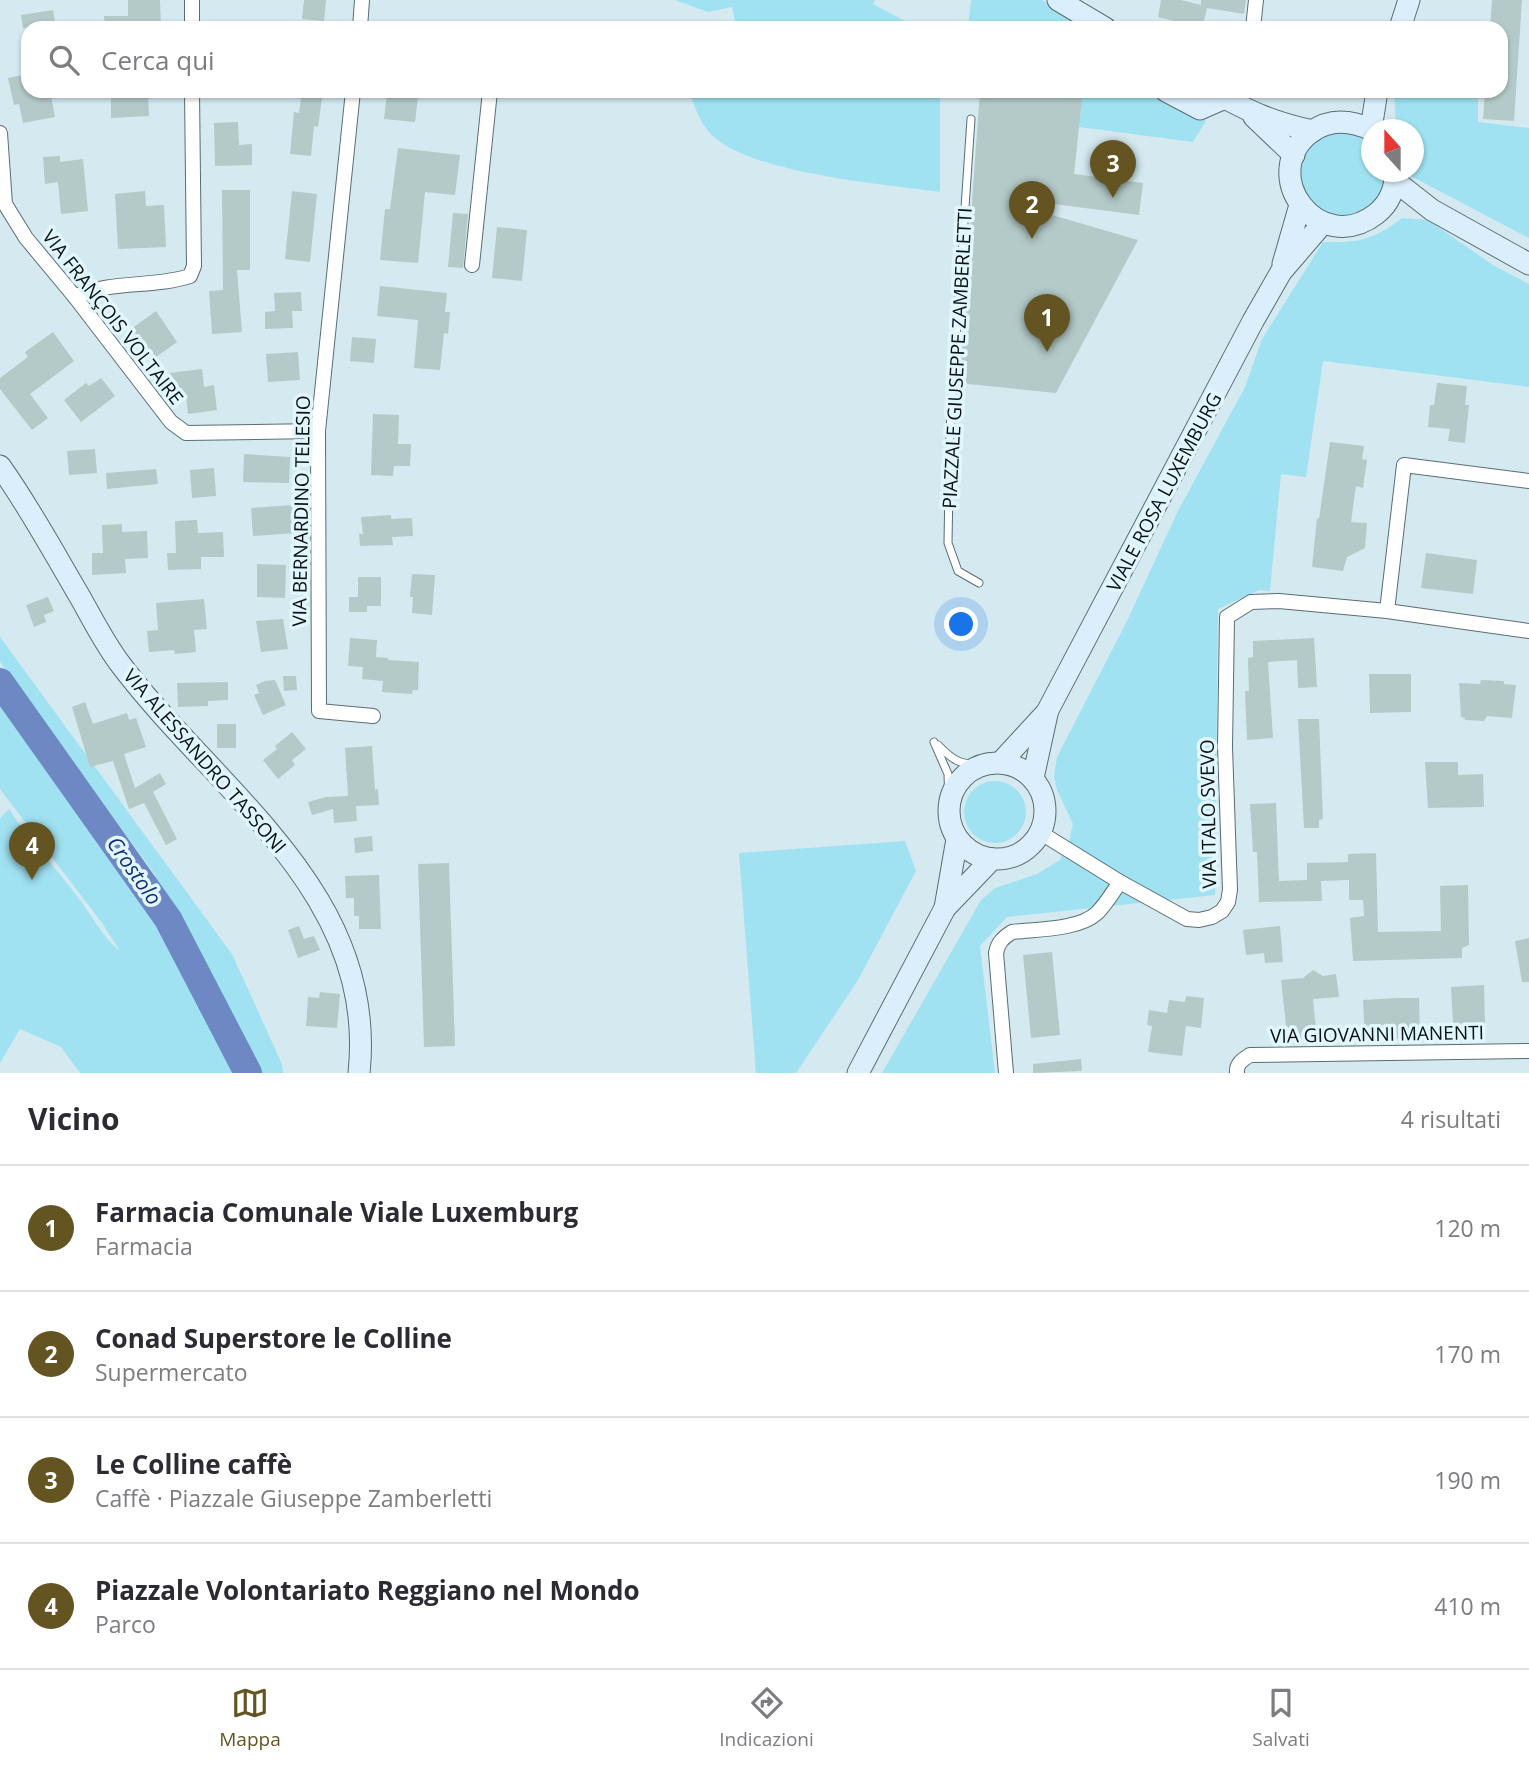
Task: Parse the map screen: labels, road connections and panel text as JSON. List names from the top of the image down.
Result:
{
  "streets": {
    "street": [
      "VIA FRANÇOIS VOLTAIRE",
      "VIALE ROSA LUXEMBURG",
      "VIA BERNARDINO TELESIO",
      "VIA ALESSANDRO TASSONI",
      "VIA ITALO SVEVO",
      "VIA GIOVANNI MANENTI"
    ],
    "lane": ["PIAZZALE GIUSEPPE ZAMBERLETTI"]
  },
  "crossings": [
    ["VIA FRANÇOIS VOLTAIRE", "VIA BERNARDINO TELESIO"]
  ],
  "water": ["Crostolo"],
  "north": "top",
  "page": {
    "search": "Cerca qui",
    "pins": [
      "3",
      "2",
      "1",
      "4"
    ],
    "heading": ["Vicino", "4 risultati"],
    "list": [
      {
        "mark": "1",
        "name": "Farmacia Comunale Viale Luxemburg",
        "note": "Farmacia",
        "value": "120 m"
      },
      {
        "mark": "2",
        "name": "Conad Superstore le Colline",
        "note": "Supermercato",
        "value": "170 m"
      },
      {
        "mark": "3",
        "name": "Le Colline caffè",
        "note": "Caffè · Piazzale Giuseppe Zamberletti",
        "value": "190 m"
      },
      {
        "mark": "4",
        "name": "Piazzale Volontariato Reggiano nel Mondo",
        "note": "Parco",
        "value": "410 m"
      }
    ],
    "nav": ["Mappa", "Indicazioni", "Salvati"]
  }
}
